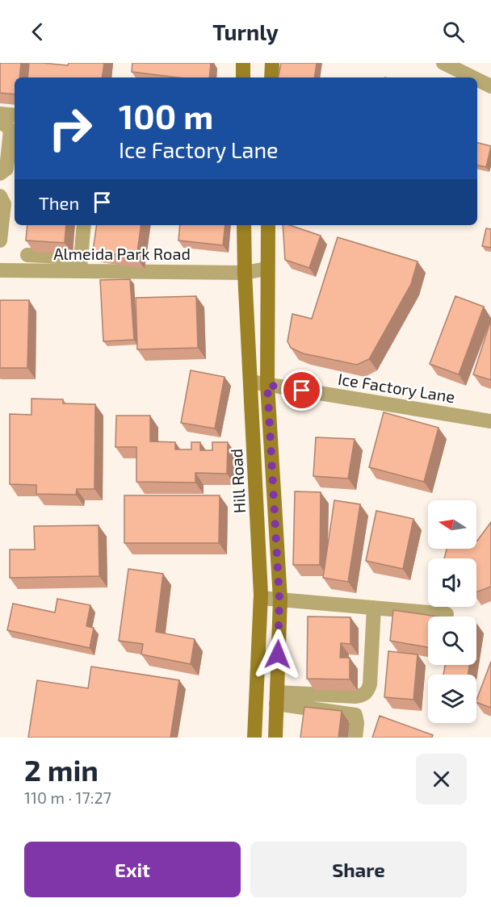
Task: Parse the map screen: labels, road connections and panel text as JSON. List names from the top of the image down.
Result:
{
  "streets": {
    "main road": ["Hill Road"],
    "street": ["Almeida Park Road", "Ice Factory Lane"]
  },
  "crossings": [
    ["Almeida Park Road", "Hill Road"],
    ["Ice Factory Lane", "Hill Road"]
  ],
  "north": "left",
  "page": {
    "header": "Turnly",
    "turn": ["100 m", "Ice Factory Lane"],
    "then": "Then",
    "heading": ["2 min", "110 m · 17:27"],
    "buttons": ["Exit", "Share"]
  }
}
